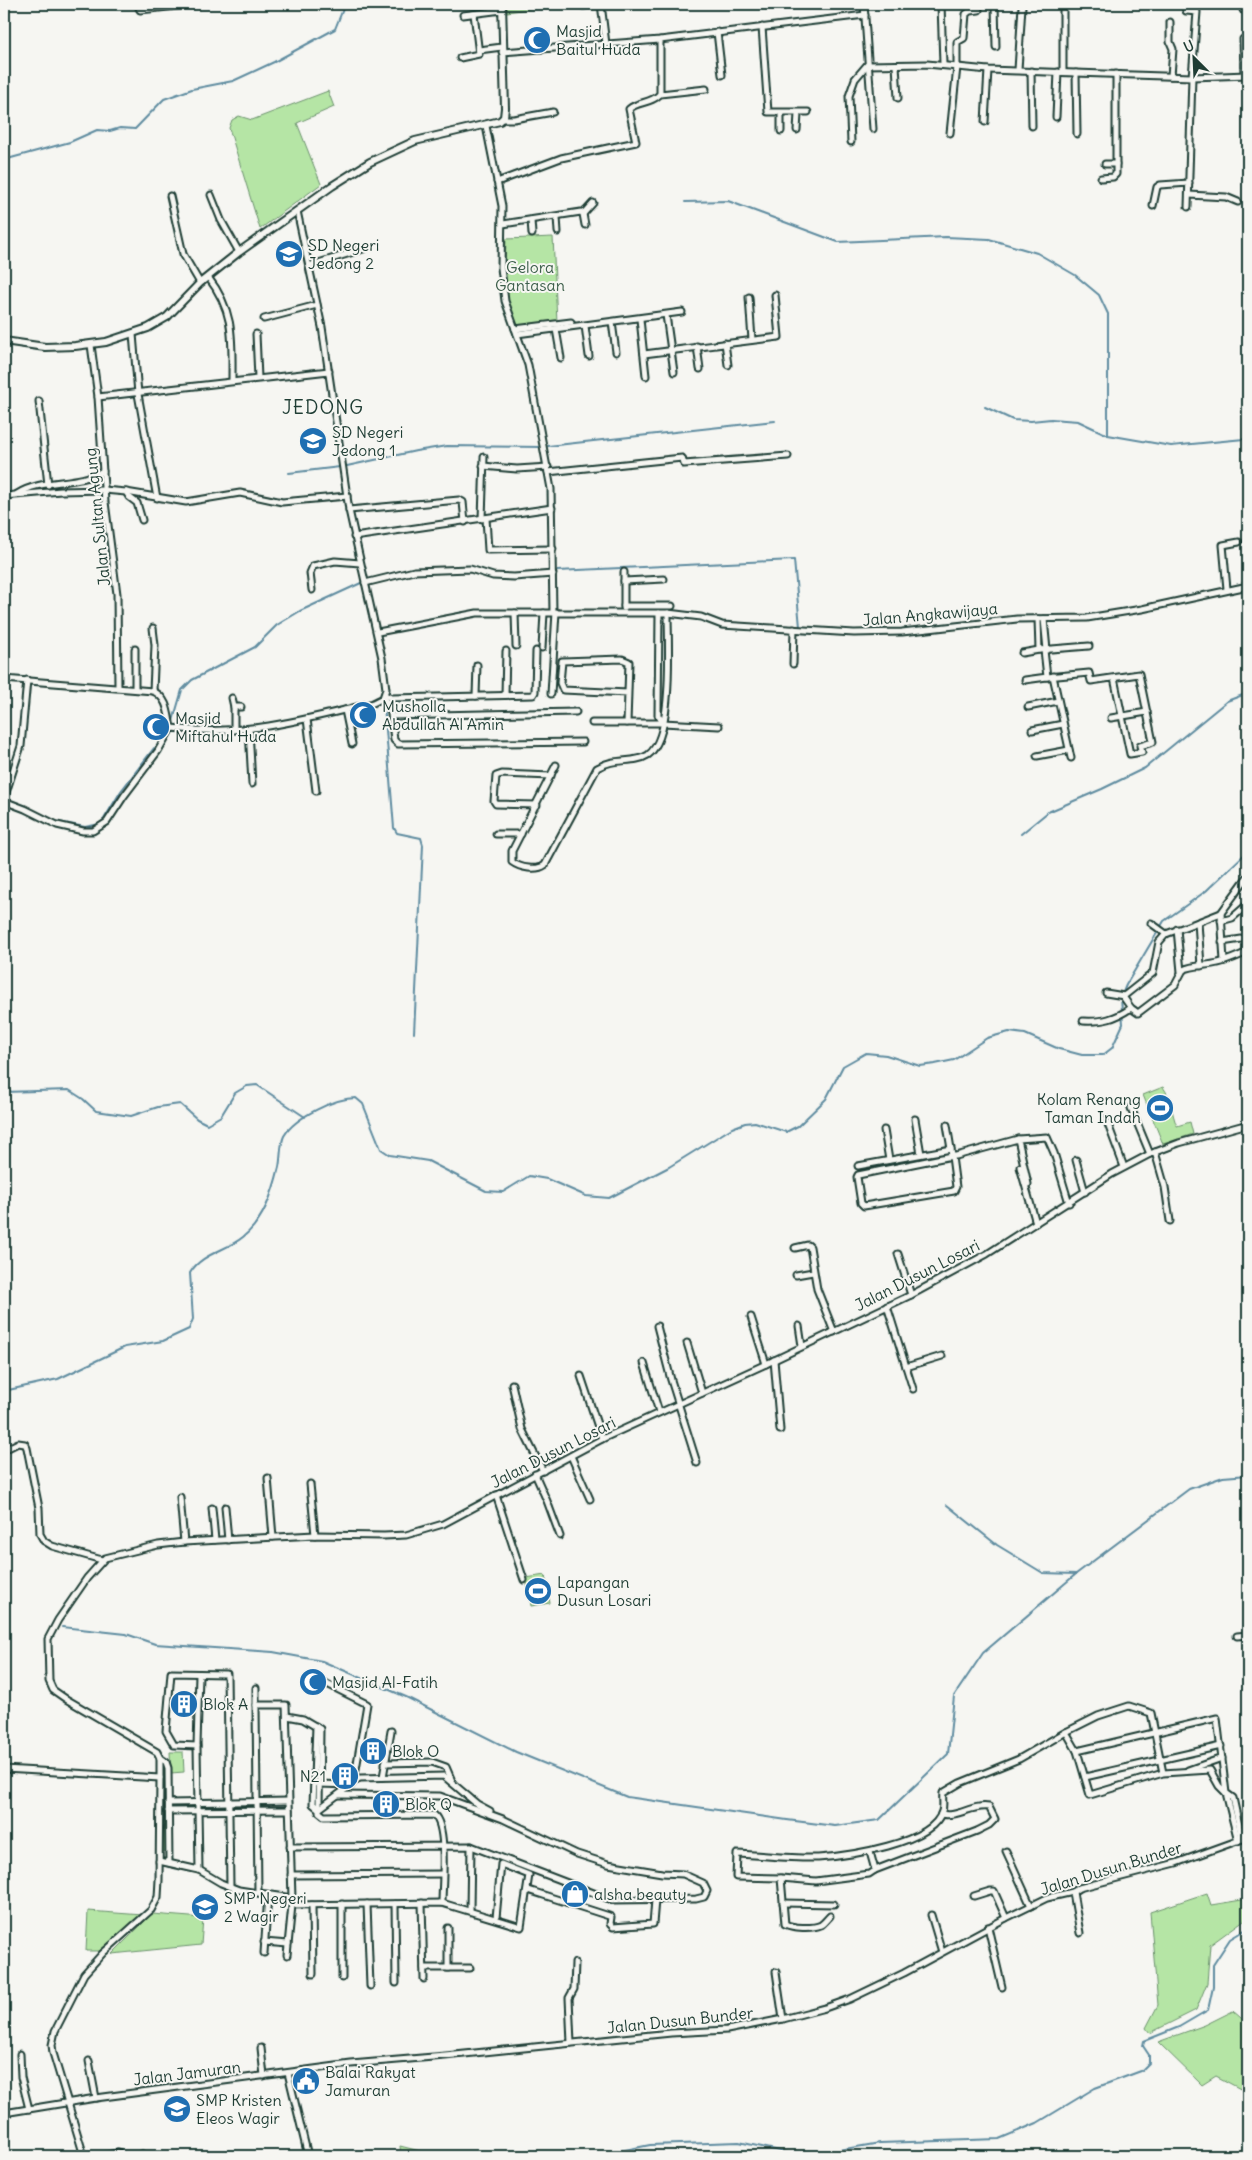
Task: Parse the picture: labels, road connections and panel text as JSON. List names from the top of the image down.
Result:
{
  "streets": {
    "street": [
      "Jalan Sultan Agung",
      "Jalan Angkawijaya",
      "Jalan Dusun Losari",
      "Jalan Dusun Bunder",
      "Jalan Jamuran"
    ]
  },
  "crossings": [
    ["Jalan Dusun Bunder", "Jalan Jamuran"]
  ],
  "districts": ["JEDONG"],
  "parks": ["Gelora Gantasan"],
  "places": {
    "mosque": [
      "Masjid Baitul Huda",
      "Musholla Abdullah Al Amin",
      "Masjid Miftahul Huda",
      "Masjid Al-Fatih"
    ],
    "school or university": [
      "SD Negeri Jedong 2",
      "SD Negeri Jedong 1",
      "SMP Negeri 2 Wagir",
      "SMP Kristen Eleos Wagir"
    ],
    "sports": ["Kolam Renang Taman Indah", "Lapangan Dusun Losari"],
    "building": [
      "Blok A",
      "Blok O",
      "N21",
      "Blok Q"
    ],
    "shop": ["alsha beauty"],
    "public building": ["Balai Rakyat Jamuran"]
  },
  "north": "top left"
}
